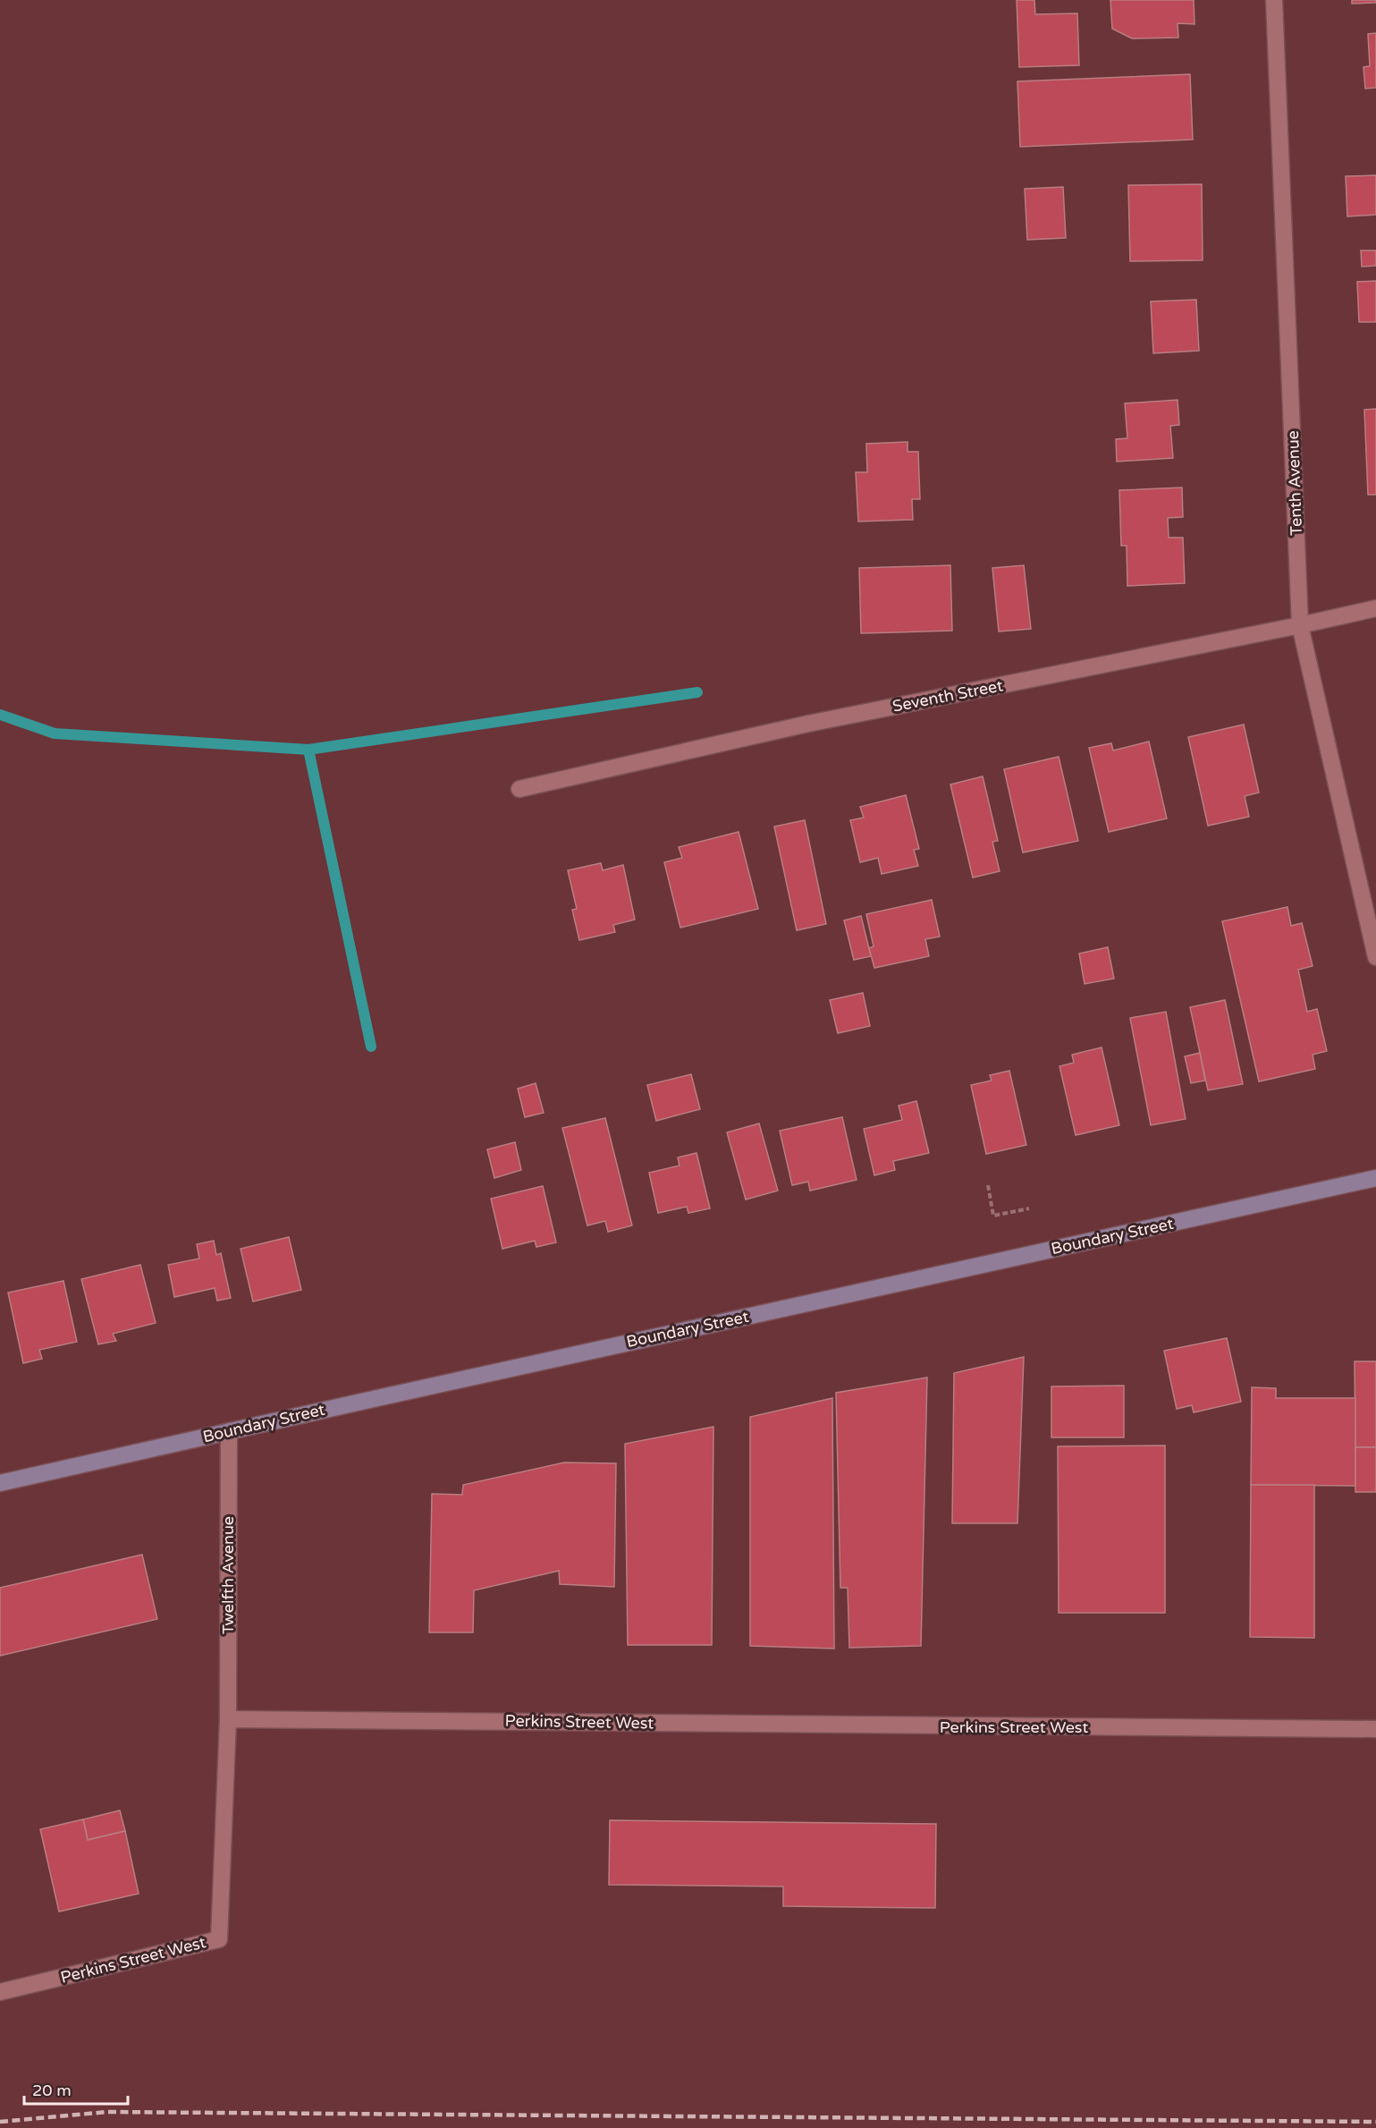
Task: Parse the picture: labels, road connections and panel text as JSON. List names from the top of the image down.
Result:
{
  "streets": {
    "main road": ["Boundary Street"],
    "street": [
      "Tenth Avenue",
      "Seventh Street",
      "Twelfth Avenue",
      "Perkins Street West"
    ]
  },
  "crossings": [
    ["Tenth Avenue", "Seventh Street"],
    ["Boundary Street", "Twelfth Avenue"],
    ["Twelfth Avenue", "Perkins Street West"]
  ],
  "scale_bar": "20 m"
}
